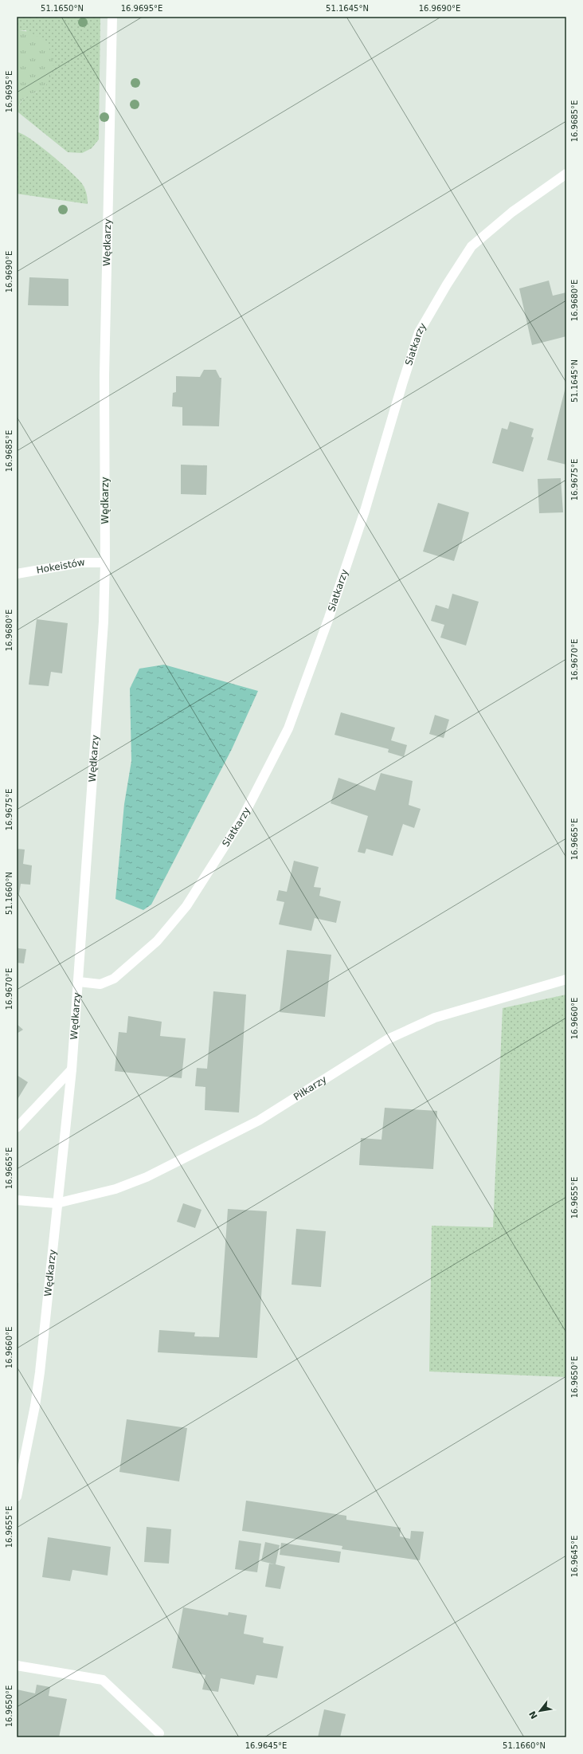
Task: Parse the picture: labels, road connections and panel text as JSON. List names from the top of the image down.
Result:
{
  "streets": {
    "street": [
      "Wędkarzy",
      "Siatkarzy",
      "Hokeistów",
      "Piłkarzy"
    ]
  },
  "crossings": [
    ["Wędkarzy", "Siatkarzy"],
    ["Wędkarzy", "Hokeistów"],
    ["Wędkarzy", "Piłkarzy"]
  ],
  "north": "bottom left",
  "coordinates": [
    "51.1650°N",
    "16.9695°E",
    "51.1645°N",
    "16.9690°E",
    "16.9685°E",
    "16.9680°E",
    "16.9675°E",
    "16.9670°E",
    "16.9665°E",
    "51.1660°N",
    "16.9660°E",
    "16.9655°E",
    "16.9650°E",
    "16.9645°E"
  ]
}
